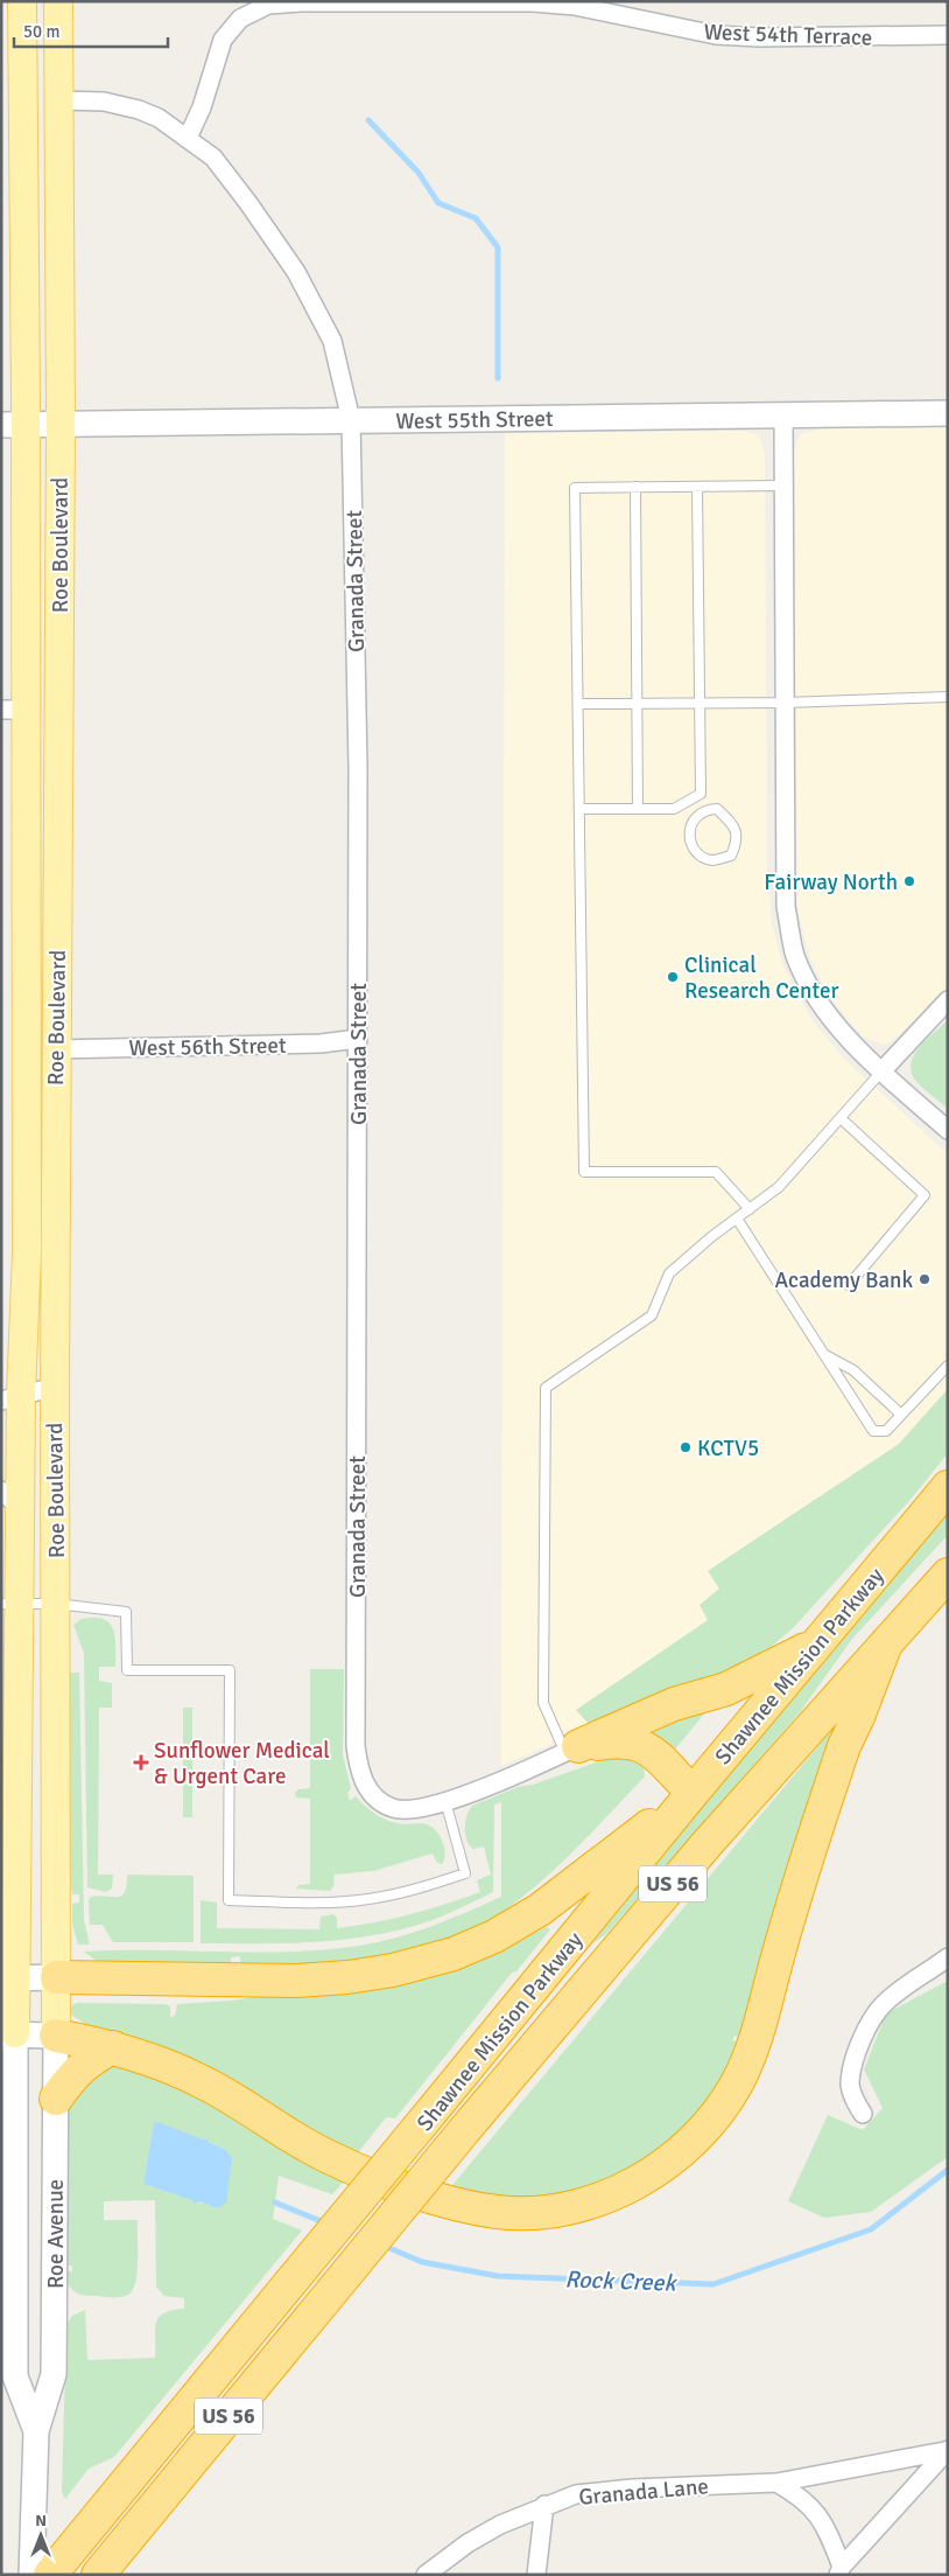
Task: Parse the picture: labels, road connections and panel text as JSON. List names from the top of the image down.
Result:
{
  "streets": {
    "highway": ["Shawnee Mission Parkway", "US 56"],
    "main road": ["West 55th Street", "Roe Boulevard", "Roe Avenue"],
    "street": [
      "West 54th Terrace",
      "Granada Street",
      "West 56th Street",
      "Granada Lane"
    ]
  },
  "crossings": [
    ["West 54th Terrace", "Granada Street"],
    ["West 55th Street", "Roe Boulevard"],
    ["West 55th Street", "Granada Street"],
    ["Roe Boulevard", "West 56th Street"],
    ["Roe Boulevard", "Roe Avenue"],
    ["Granada Street", "West 56th Street"]
  ],
  "water": ["Rock Creek"],
  "places": {
    "other": [
      "Fairway North",
      "Clinical Research Center",
      "Academy Bank",
      "KCTV5"
    ],
    "health": ["Sunflower Medical & Urgent Care"]
  },
  "scale_bar": "50 m",
  "north": "top"
}
